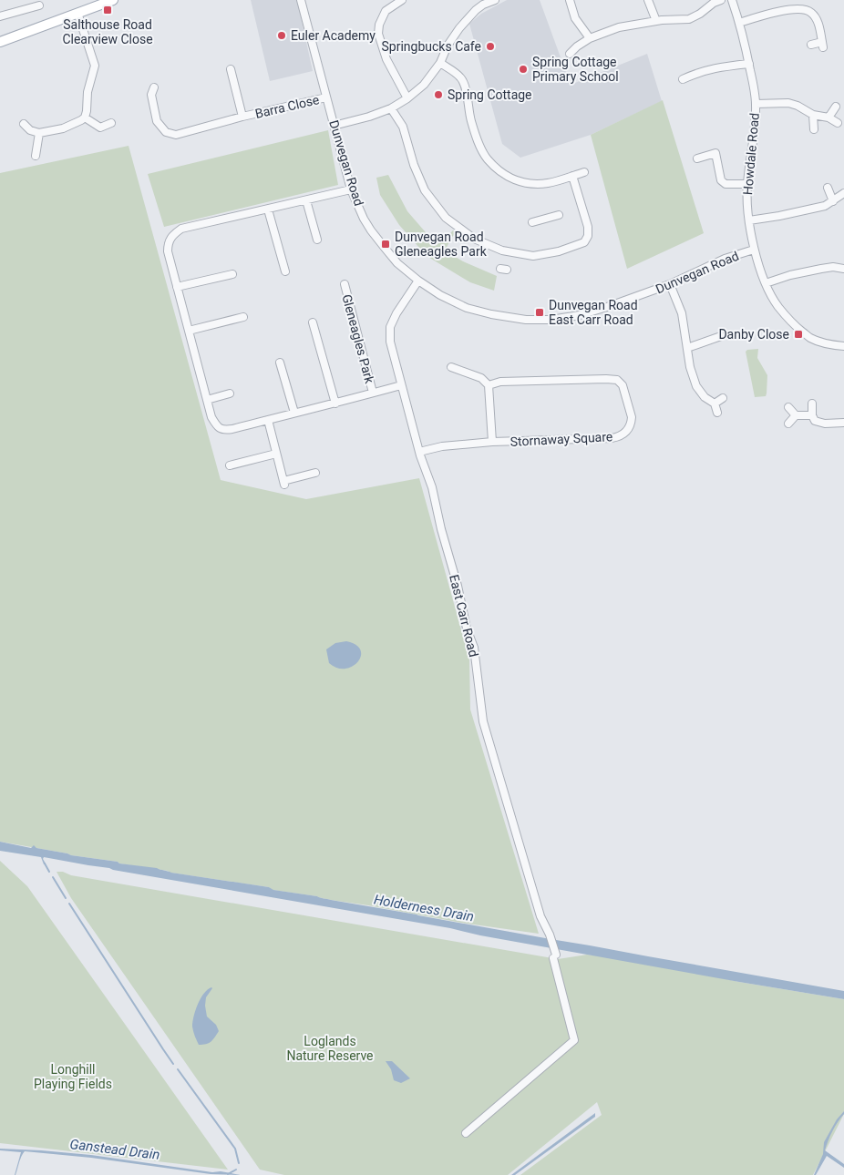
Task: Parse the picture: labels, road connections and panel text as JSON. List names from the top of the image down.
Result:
{
  "streets": {
    "street": [
      "Barra Close",
      "Howdale Road",
      "Dunvegan Road",
      "Gleneagles Park",
      "Stornaway Square",
      "East Carr Road"
    ]
  },
  "crossings": [
    ["Barra Close", "Dunvegan Road"],
    ["Howdale Road", "Dunvegan Road"],
    ["Dunvegan Road", "Gleneagles Park"],
    ["Dunvegan Road", "East Carr Road"],
    ["Gleneagles Park", "East Carr Road"],
    ["Stornaway Square", "East Carr Road"]
  ],
  "water": ["Holderness Drain", "Ganstead Drain"],
  "parks": ["Loglands Nature Reserve", "Longhill Playing Fields"],
  "places": {
    "transit": [
      "Salthouse Road Clearview Close",
      "Dunvegan Road Gleneagles Park",
      "Dunvegan Road East Carr Road",
      "Danby Close"
    ],
    "other": [
      "Euler Academy",
      "Springbucks Cafe",
      "Spring Cottage Primary School",
      "Spring Cottage"
    ]
  }
}
